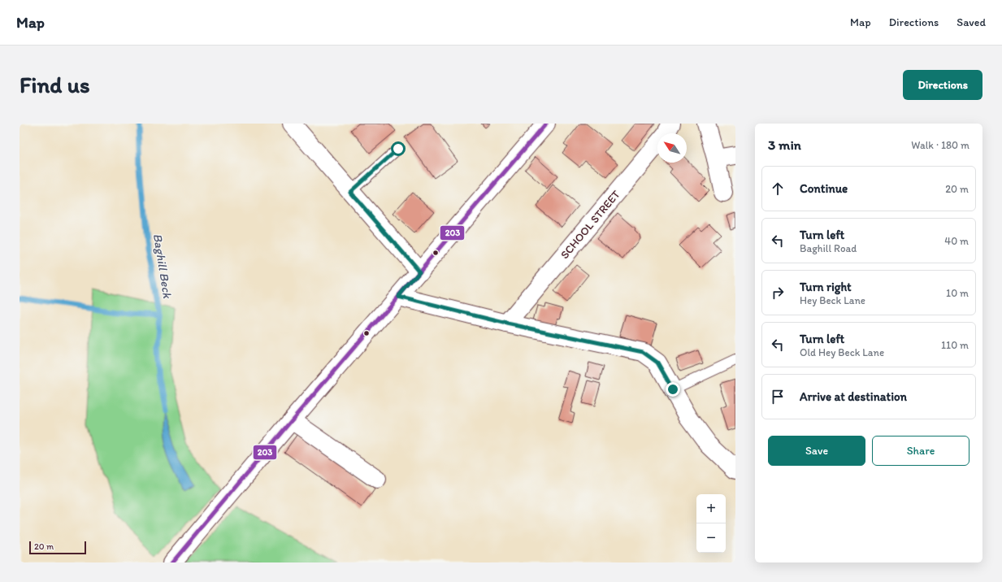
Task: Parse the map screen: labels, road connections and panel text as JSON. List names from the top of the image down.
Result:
{
  "streets": {
    "street": ["SCHOOL STREET"]
  },
  "water": ["Baghill Beck"],
  "lines": ["transit line 203"],
  "scale_bar": "20 m",
  "north": "top left",
  "page": {
    "header": "Map",
    "nav": ["Map", "Directions", "Saved"],
    "buttons": [
      "Directions",
      ["Save", "Share"]
    ],
    "title": "Find us",
    "heading": ["3 min", "Walk · 180 m"],
    "list": [
      ["Continue", "20 m"],
      ["Turn left", "Baghill Road", "40 m"],
      ["Turn right", "Hey Beck Lane", "10 m"],
      ["Turn left", "Old Hey Beck Lane", "110 m"],
      "Arrive at destination"
    ],
    "map_buttons": ["+", "−"],
    "scale": "20 m"
  }
}
